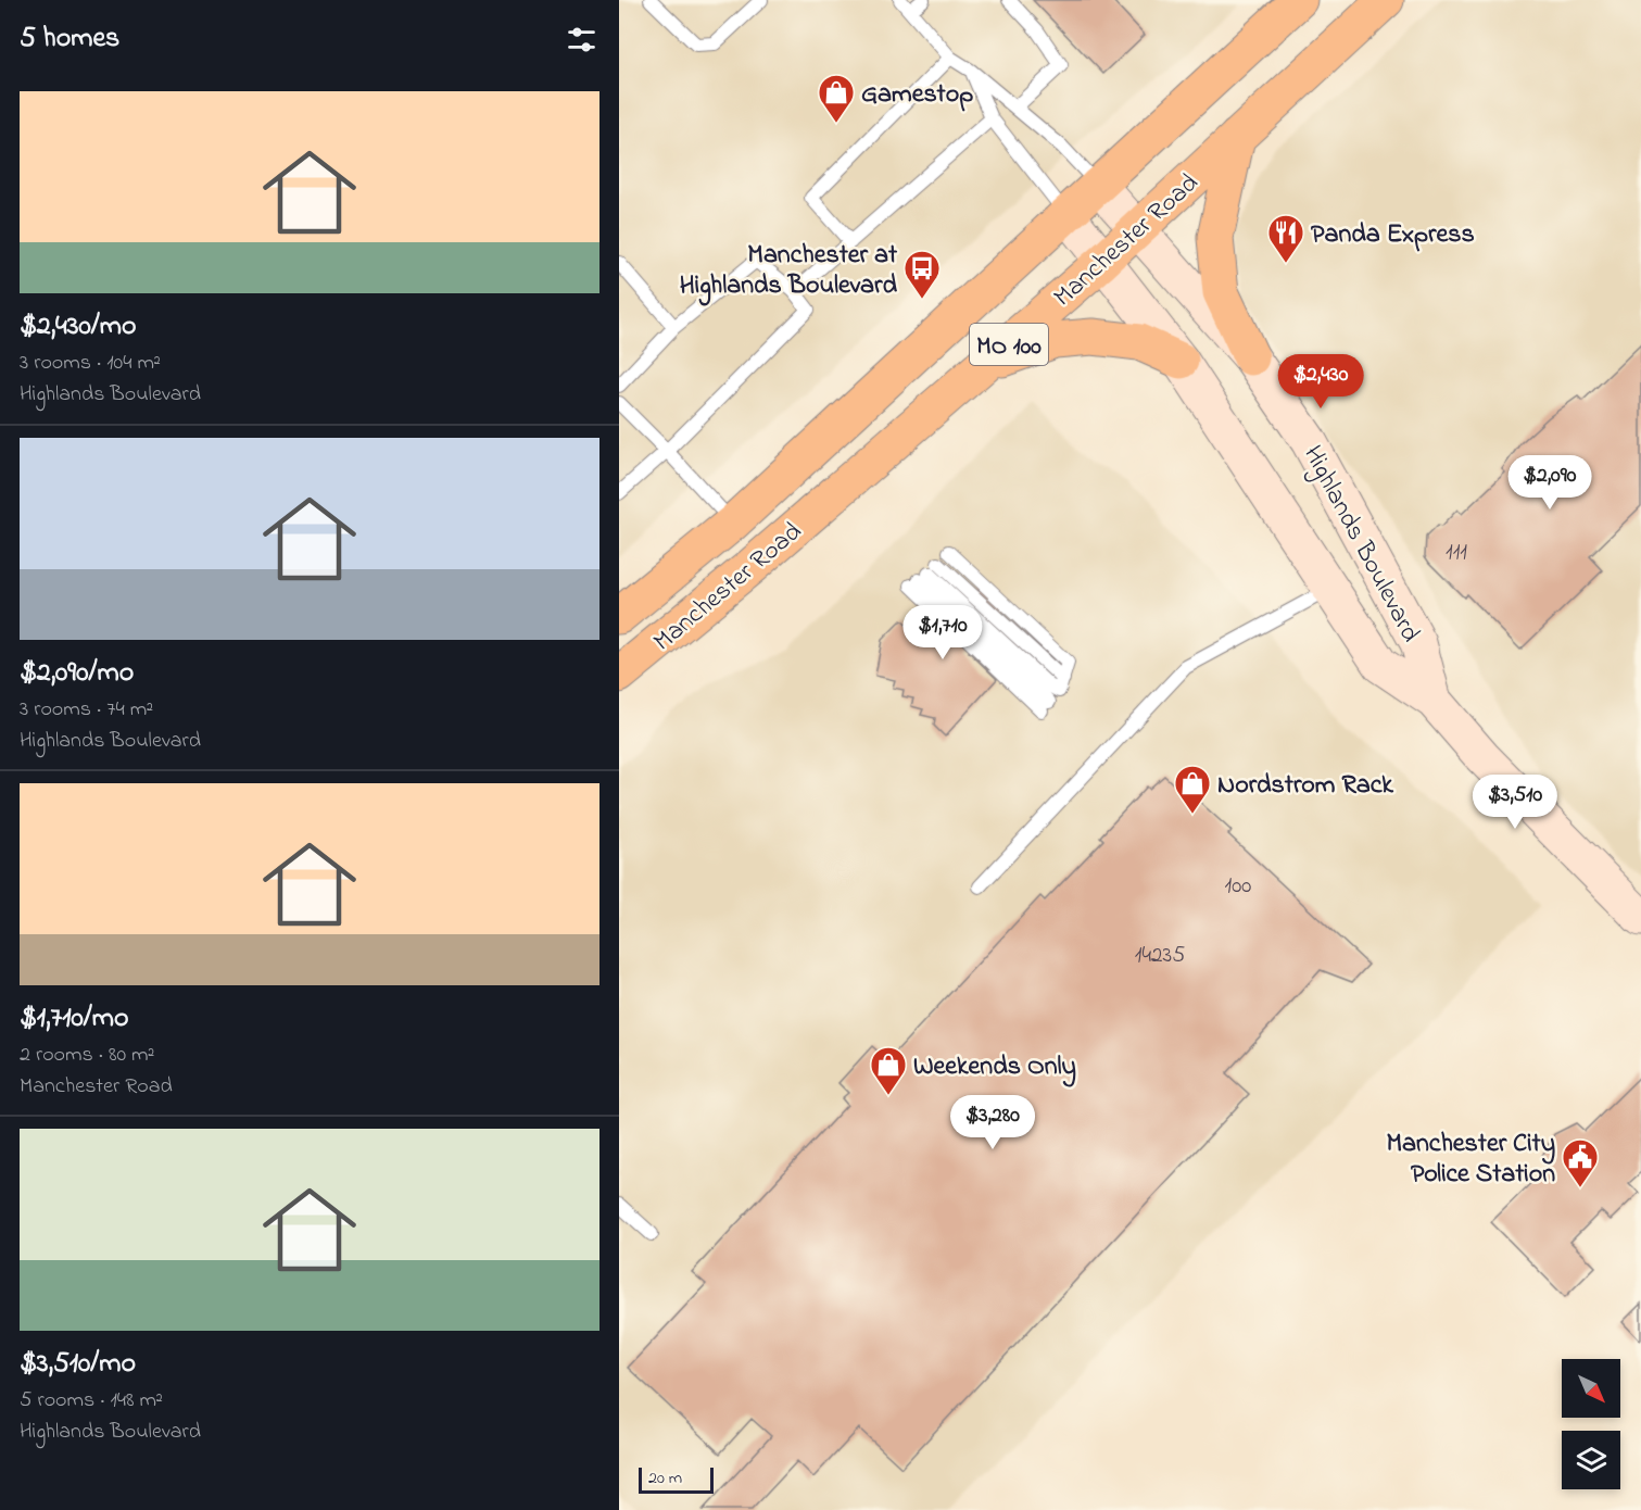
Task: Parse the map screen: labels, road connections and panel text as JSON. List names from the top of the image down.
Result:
{
  "streets": {
    "main road": ["Manchester Road", "MO 100"],
    "street": ["Highlands Boulevard"]
  },
  "crossings": [
    ["Manchester Road", "Highlands Boulevard"]
  ],
  "places": {
    "shop": ["Gamestop", "Nordstrom Rack", "Weekends Only"],
    "restaurant": ["Panda Express"],
    "bus stop": ["Manchester at Highlands Boulevard"],
    "public building": ["Manchester City Police Station"]
  },
  "house_numbers": ["111", "100", "14235"],
  "scale_bar": "20 m",
  "north": "bottom right",
  "page": {
    "heading": "5 homes",
    "list": [
      {
        "name": "$2,430/mo",
        "note": "3 rooms · 104 m² · Highlands Boulevard"
      },
      {
        "name": "$2,090/mo",
        "note": "3 rooms · 74 m² · Highlands Boulevard"
      },
      {
        "name": "$1,710/mo",
        "note": "2 rooms · 80 m² · Manchester Road"
      },
      {
        "name": "$3,510/mo",
        "note": "5 rooms · 148 m² · Highlands Boulevard"
      }
    ],
    "price": [
      "$2,430",
      "$2,090",
      "$1,710",
      "$3,510",
      "$3,280"
    ],
    "scale": "20 m"
  }
}
